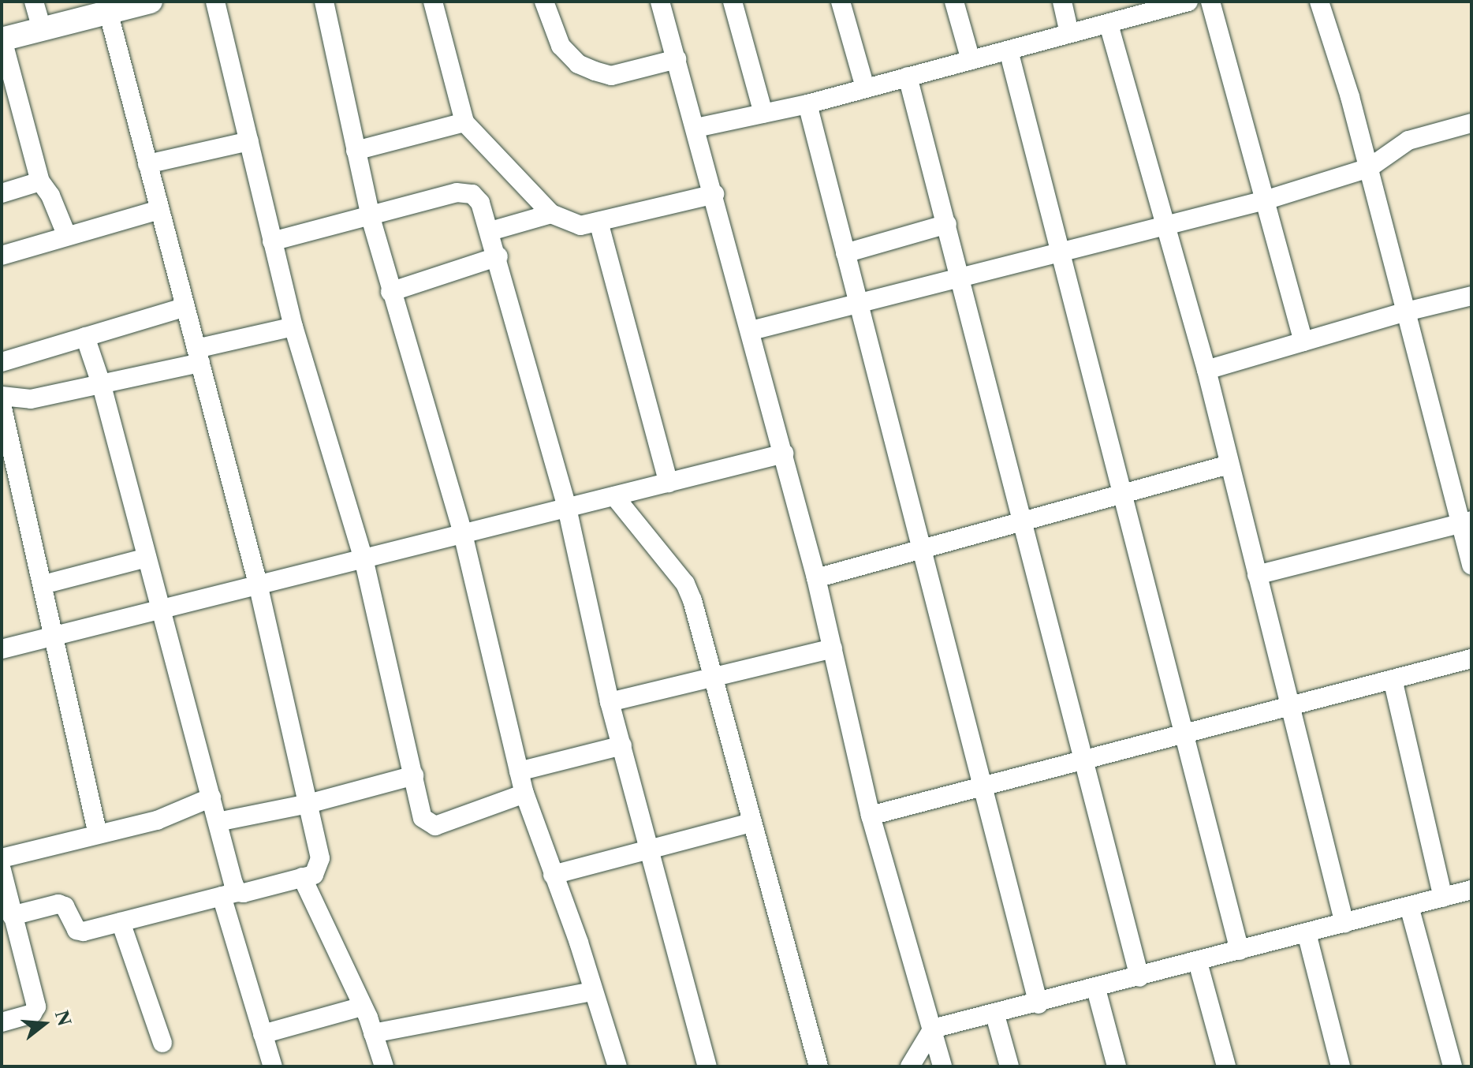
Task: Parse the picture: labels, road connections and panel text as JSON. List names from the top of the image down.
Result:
{
  "north": "right"
}
